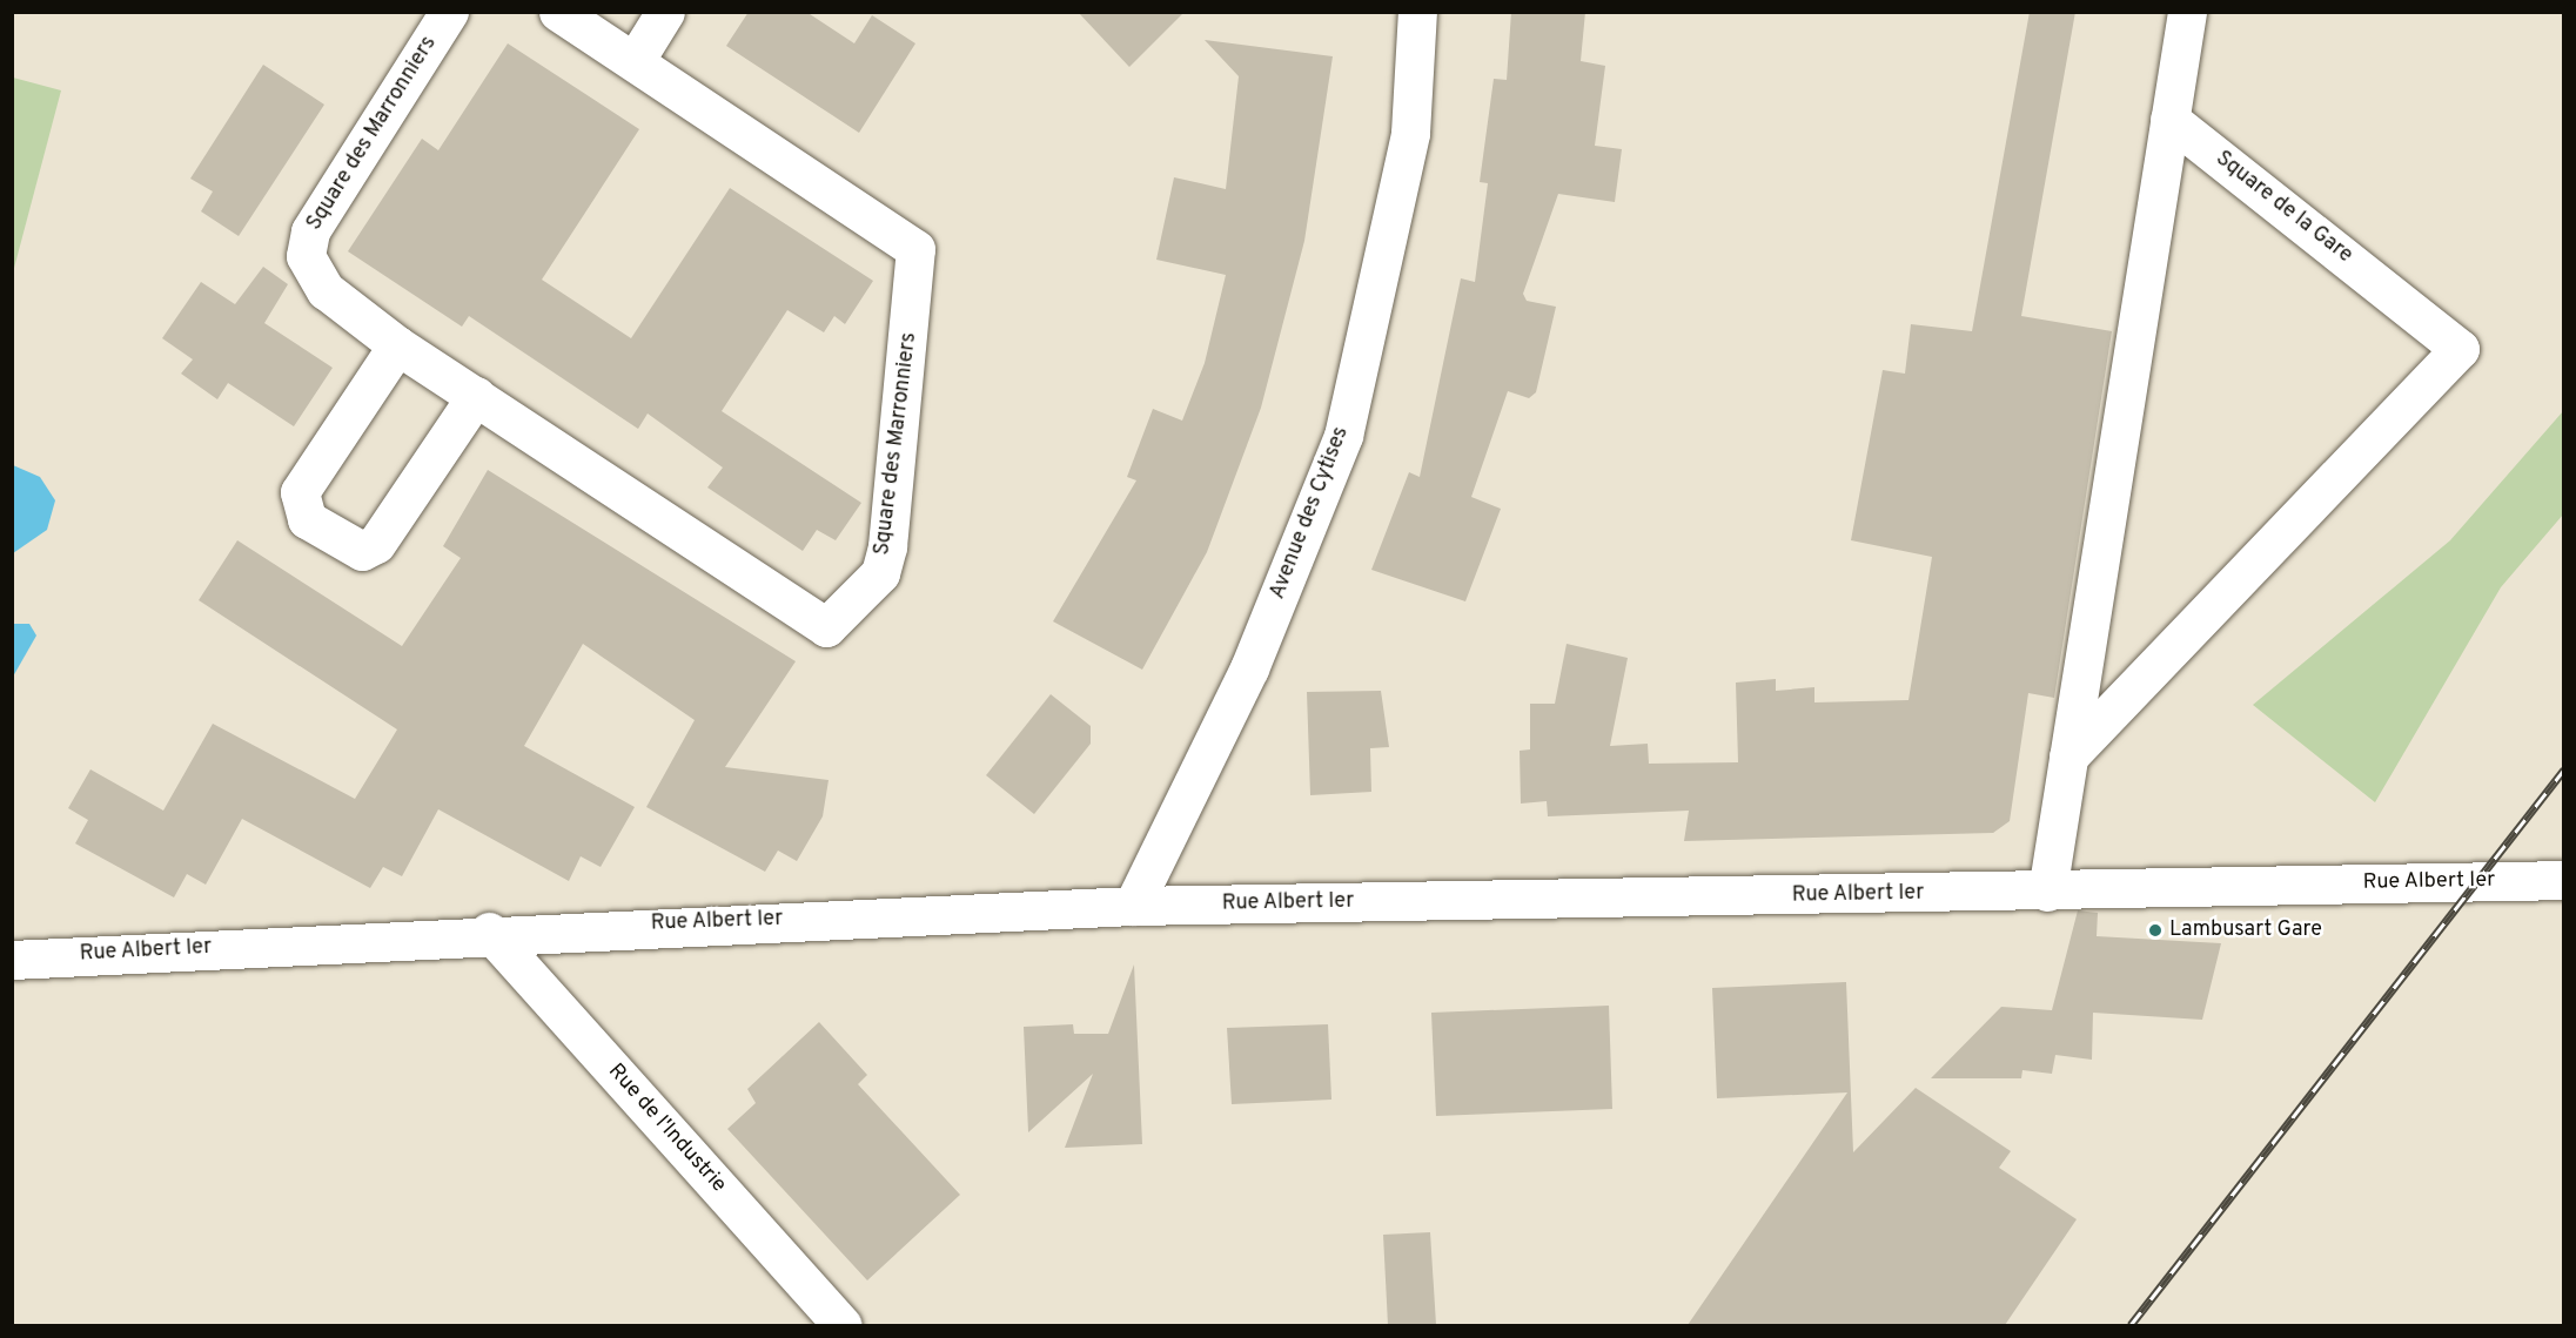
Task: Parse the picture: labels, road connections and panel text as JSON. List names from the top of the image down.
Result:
{
  "streets": {
    "street": [
      "Square des Marronniers",
      "Square de la Gare",
      "Avenue des Cytises",
      "Rue Albert Ier",
      "Rue de l'Industrie"
    ]
  },
  "crossings": [
    ["Avenue des Cytises", "Rue Albert Ier"],
    ["Rue Albert Ier", "Rue de l'Industrie"]
  ],
  "places": ["Lambusart Gare"]
}
